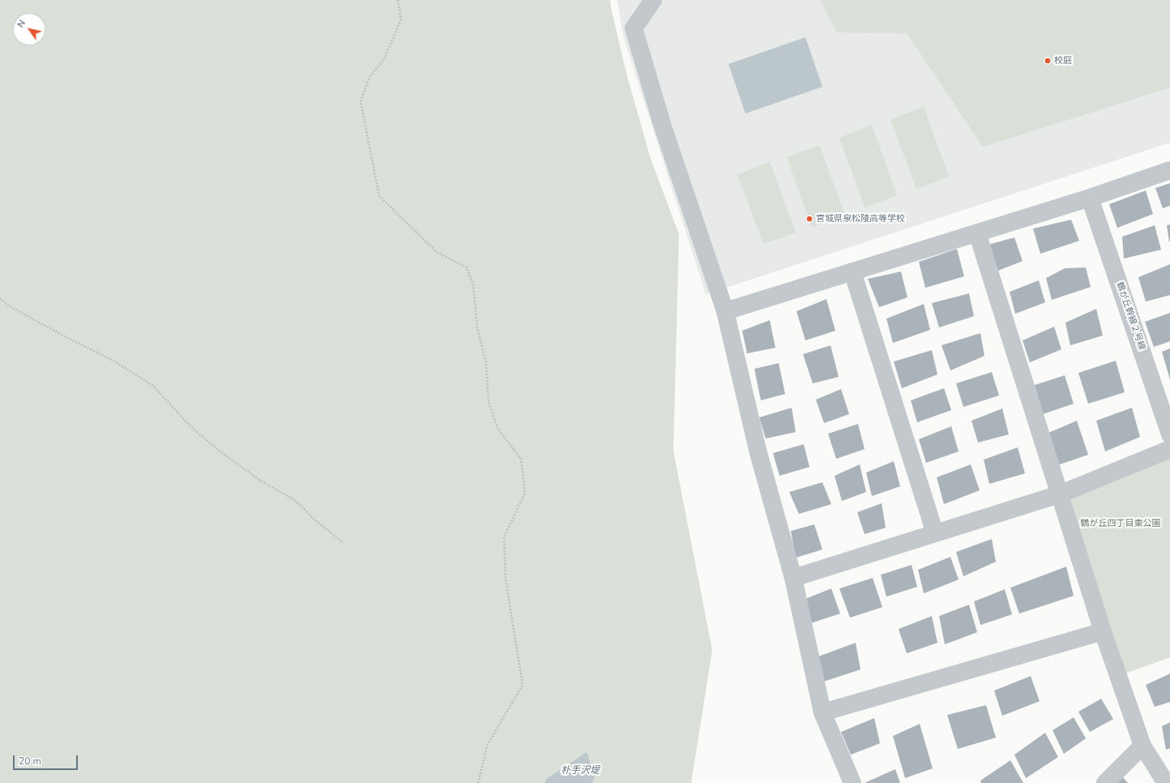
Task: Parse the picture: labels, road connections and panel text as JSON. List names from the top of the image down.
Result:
{
  "streets": {
    "street": ["鶴が丘幹線２号線"]
  },
  "water": ["朴手沢堤"],
  "parks": ["鶴が丘四丁目東公園"],
  "places": ["校庭", "宮城県泉松陵高等学校"],
  "scale_bar": "20 m",
  "north": "top left"
}
